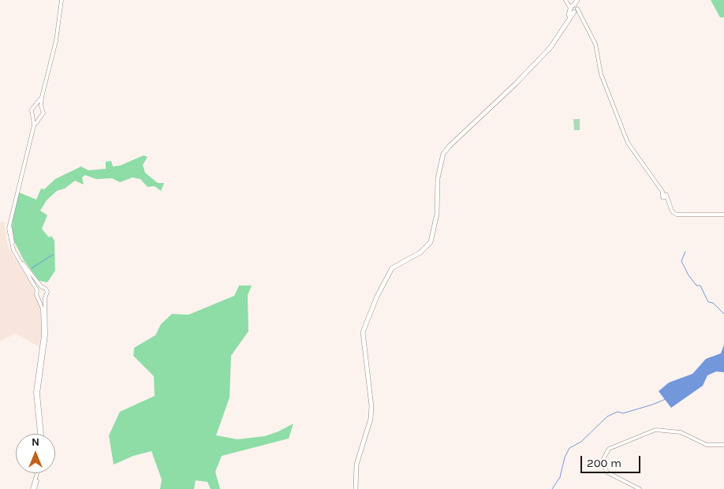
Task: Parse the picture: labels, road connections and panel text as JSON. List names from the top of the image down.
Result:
{
  "scale_bar": "200 m",
  "north": "top"
}
